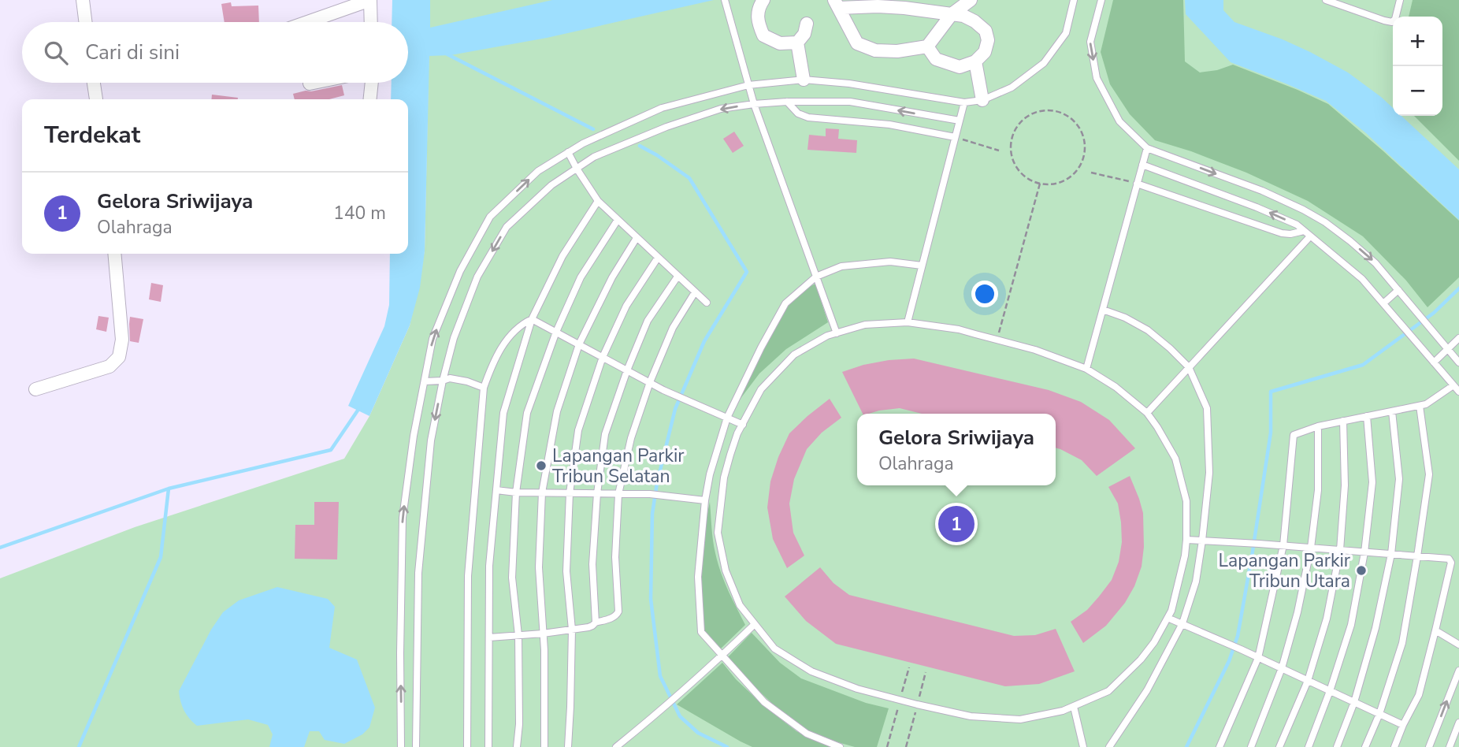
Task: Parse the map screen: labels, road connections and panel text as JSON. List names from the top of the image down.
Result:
{
  "places": ["Lapangan Parkir Tribun Selatan", "Lapangan Parkir Tribun Utara"],
  "page": {
    "map_buttons": ["+", "−"],
    "search": "Cari di sini",
    "heading": "Terdekat",
    "list": [
      {
        "mark": "1",
        "name": "Gelora Sriwijaya",
        "note": "Olahraga",
        "value": "140 m"
      }
    ],
    "popup": ["Gelora Sriwijaya", "Olahraga"],
    "pins": "1"
  }
}
